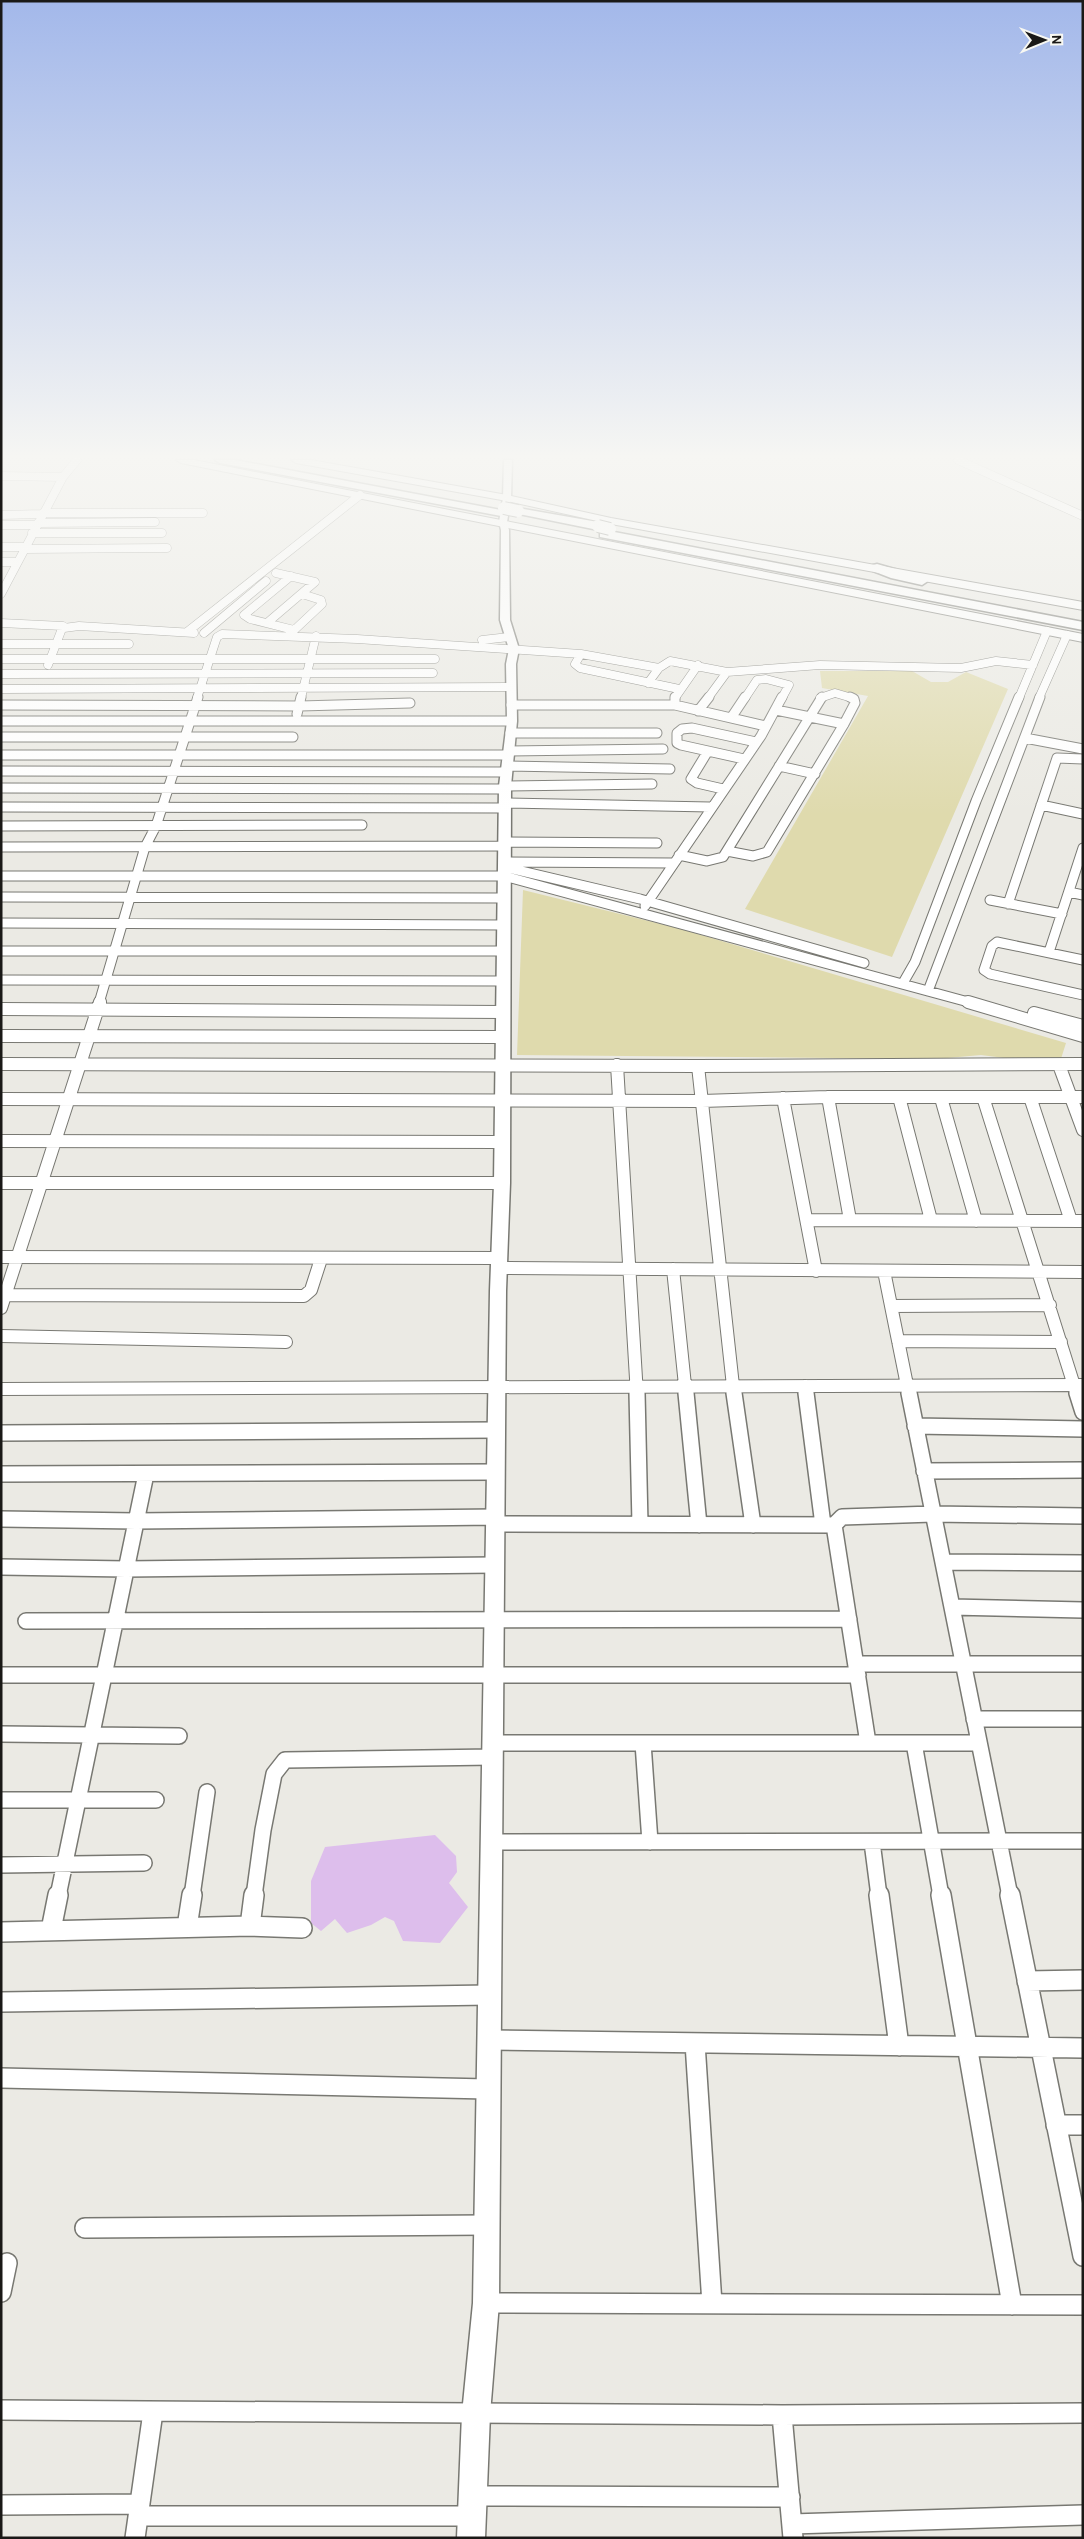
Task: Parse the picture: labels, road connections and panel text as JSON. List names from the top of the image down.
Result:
{
  "north": "right"
}
